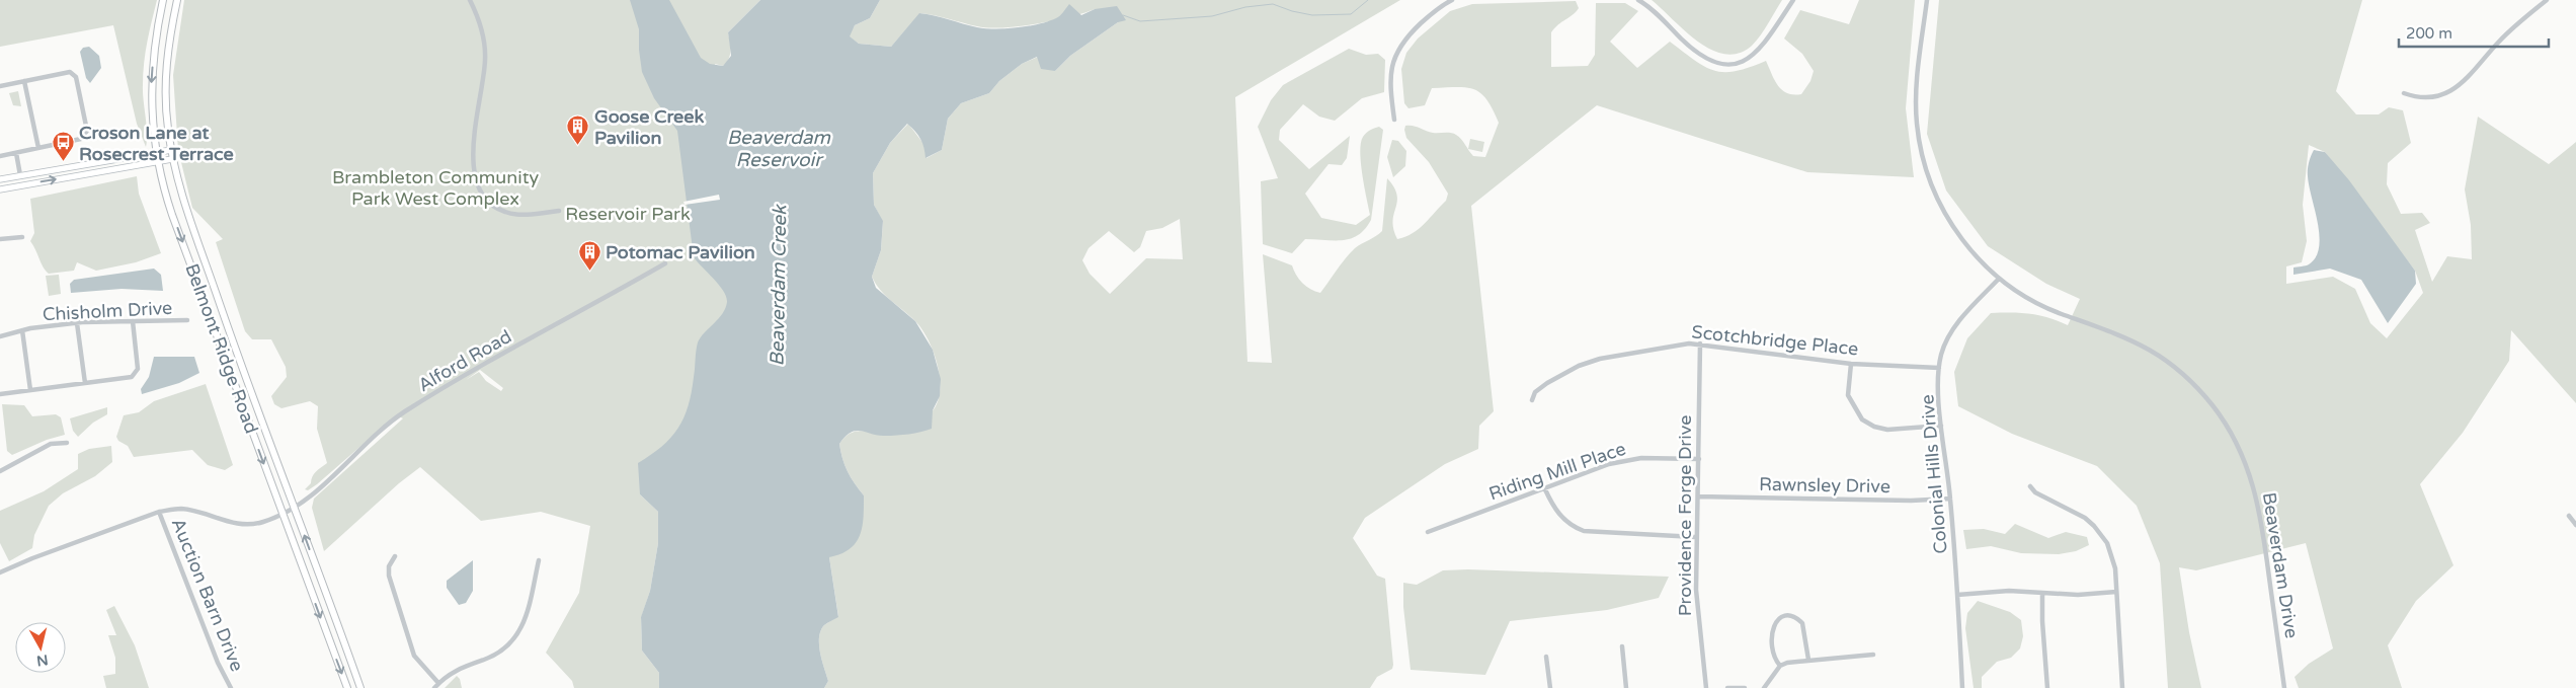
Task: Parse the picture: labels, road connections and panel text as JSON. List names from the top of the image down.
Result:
{
  "streets": {
    "main road": ["Belmont Ridge Road"],
    "street": [
      "Chisholm Drive",
      "Scotchbridge Place",
      "Alford Road",
      "Riding Mill Place",
      "Colonial Hills Drive",
      "Rawnsley Drive",
      "Providence Forge Drive",
      "Beaverdam Drive",
      "Auction Barn Drive"
    ]
  },
  "crossings": [
    ["Scotchbridge Place", "Colonial Hills Drive"],
    ["Scotchbridge Place", "Providence Forge Drive"],
    ["Belmont Ridge Road", "Alford Road"],
    ["Alford Road", "Auction Barn Drive"],
    ["Riding Mill Place", "Providence Forge Drive"],
    ["Colonial Hills Drive", "Rawnsley Drive"],
    ["Colonial Hills Drive", "Beaverdam Drive"],
    ["Rawnsley Drive", "Providence Forge Drive"]
  ],
  "water": ["Beaverdam Reservoir", "Beaverdam Creek"],
  "parks": ["Brambleton Community Park West Complex", "Reservoir Park"],
  "places": {
    "building": ["Goose Creek Pavilion", "Potomac Pavilion"],
    "bus stop": ["Croson Lane at Rosecrest Terrace"]
  },
  "scale_bar": "200 m",
  "north": "bottom"
}
